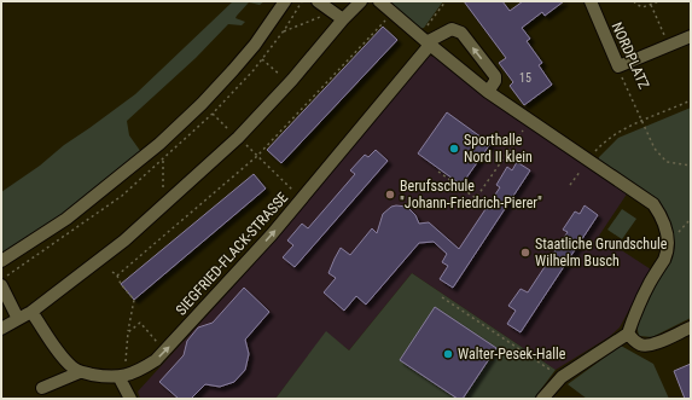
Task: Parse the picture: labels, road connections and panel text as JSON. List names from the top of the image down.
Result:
{
  "streets": {
    "street": ["NORDPLATZ", "SIEGFRIED-FLACK-STRASSE"]
  },
  "places": [
    "Sporthalle Nord II klein",
    "Berufsschule \"Johann-Friedrich-Pierer\"",
    "Staatliche Grundschule Wilhelm Busch",
    "Walter-Pesek-Halle"
  ],
  "house_numbers": ["15"]
}
